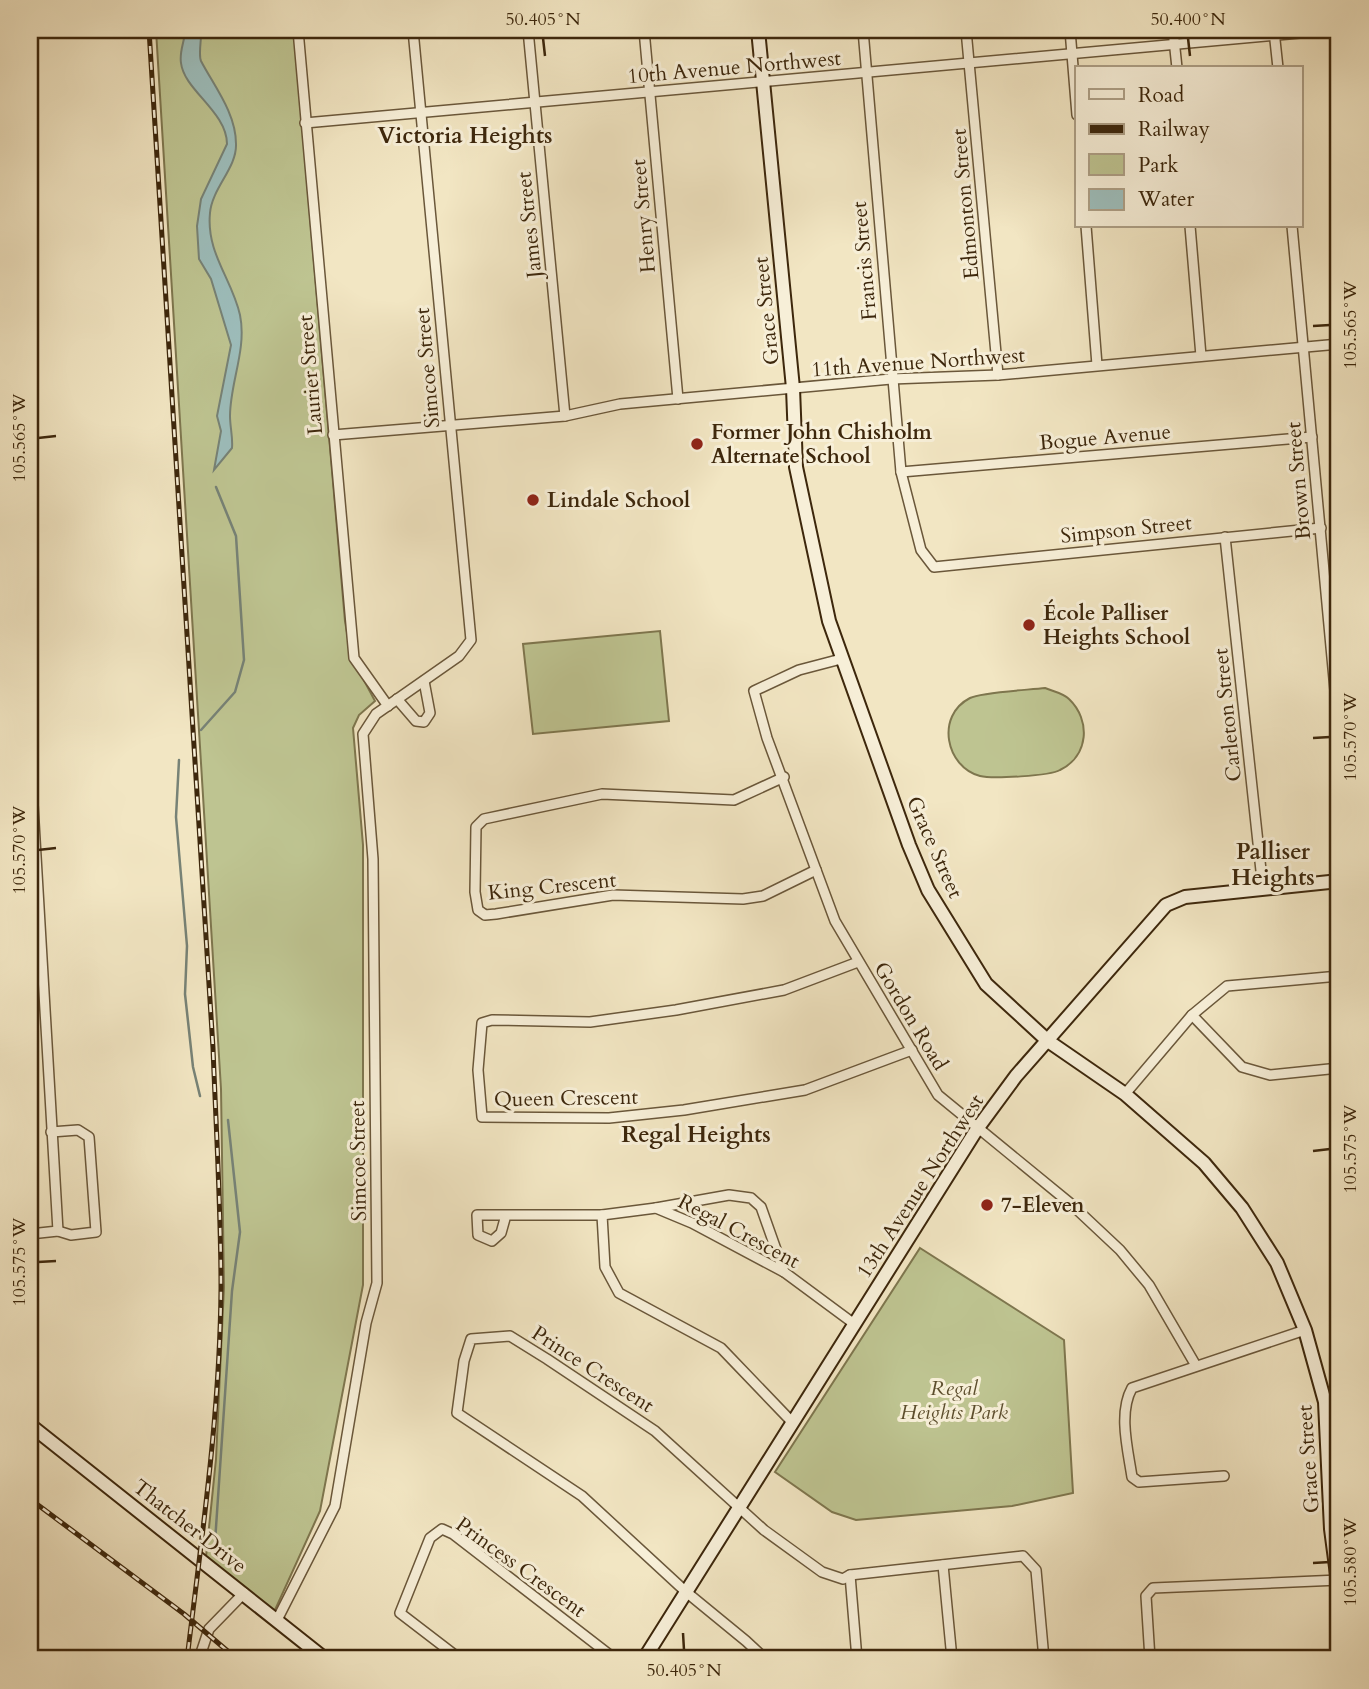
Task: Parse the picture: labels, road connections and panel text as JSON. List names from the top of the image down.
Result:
{
  "streets": {
    "street": [
      "10th Avenue Northwest",
      "Edmonton Street",
      "Henry Street",
      "James Street",
      "Francis Street",
      "Grace Street",
      "11th Avenue Northwest",
      "Simcoe Street",
      "Laurier Street",
      "Bogue Avenue",
      "Brown Street",
      "Simpson Street",
      "Carleton Street",
      "King Crescent",
      "Gordon Road",
      "Queen Crescent",
      "13th Avenue Northwest",
      "Regal Crescent",
      "Prince Crescent",
      "Thatcher Drive",
      "Princess Crescent"
    ]
  },
  "crossings": [
    ["10th Avenue Northwest", "Edmonton Street"],
    ["10th Avenue Northwest", "Henry Street"],
    ["10th Avenue Northwest", "James Street"],
    ["10th Avenue Northwest", "Francis Street"],
    ["10th Avenue Northwest", "Grace Street"],
    ["10th Avenue Northwest", "Simcoe Street"],
    ["10th Avenue Northwest", "Laurier Street"],
    ["Edmonton Street", "11th Avenue Northwest"],
    ["Henry Street", "11th Avenue Northwest"],
    ["James Street", "11th Avenue Northwest"],
    ["Francis Street", "11th Avenue Northwest"],
    ["Francis Street", "Bogue Avenue"],
    ["Francis Street", "Simpson Street"],
    ["Grace Street", "11th Avenue Northwest"],
    ["Grace Street", "Gordon Road"],
    ["Grace Street", "13th Avenue Northwest"],
    ["11th Avenue Northwest", "Simcoe Street"],
    ["11th Avenue Northwest", "Laurier Street"],
    ["11th Avenue Northwest", "Brown Street"],
    ["Simcoe Street", "Laurier Street"],
    ["Simcoe Street", "Thatcher Drive"],
    ["Bogue Avenue", "Brown Street"],
    ["Brown Street", "Simpson Street"],
    ["Simpson Street", "Carleton Street"],
    ["Carleton Street", "13th Avenue Northwest"],
    ["King Crescent", "Gordon Road"],
    ["Gordon Road", "Queen Crescent"],
    ["Gordon Road", "13th Avenue Northwest"],
    ["13th Avenue Northwest", "Regal Crescent"],
    ["13th Avenue Northwest", "Prince Crescent"]
  ],
  "districts": ["Victoria Heights", "Palliser Heights", "Regal Heights"],
  "parks": ["Regal Heights Park"],
  "places": [
    "Former John Chisholm Alternate School",
    "Lindale School",
    "École Palliser Heights School",
    "7-Eleven"
  ],
  "legend": [
    "Road",
    "Railway",
    "Park",
    "Water"
  ],
  "coordinates": [
    "50.405°N",
    "50.400°N",
    "105.565°W",
    "105.570°W",
    "105.575°W",
    "105.580°W"
  ]
}
